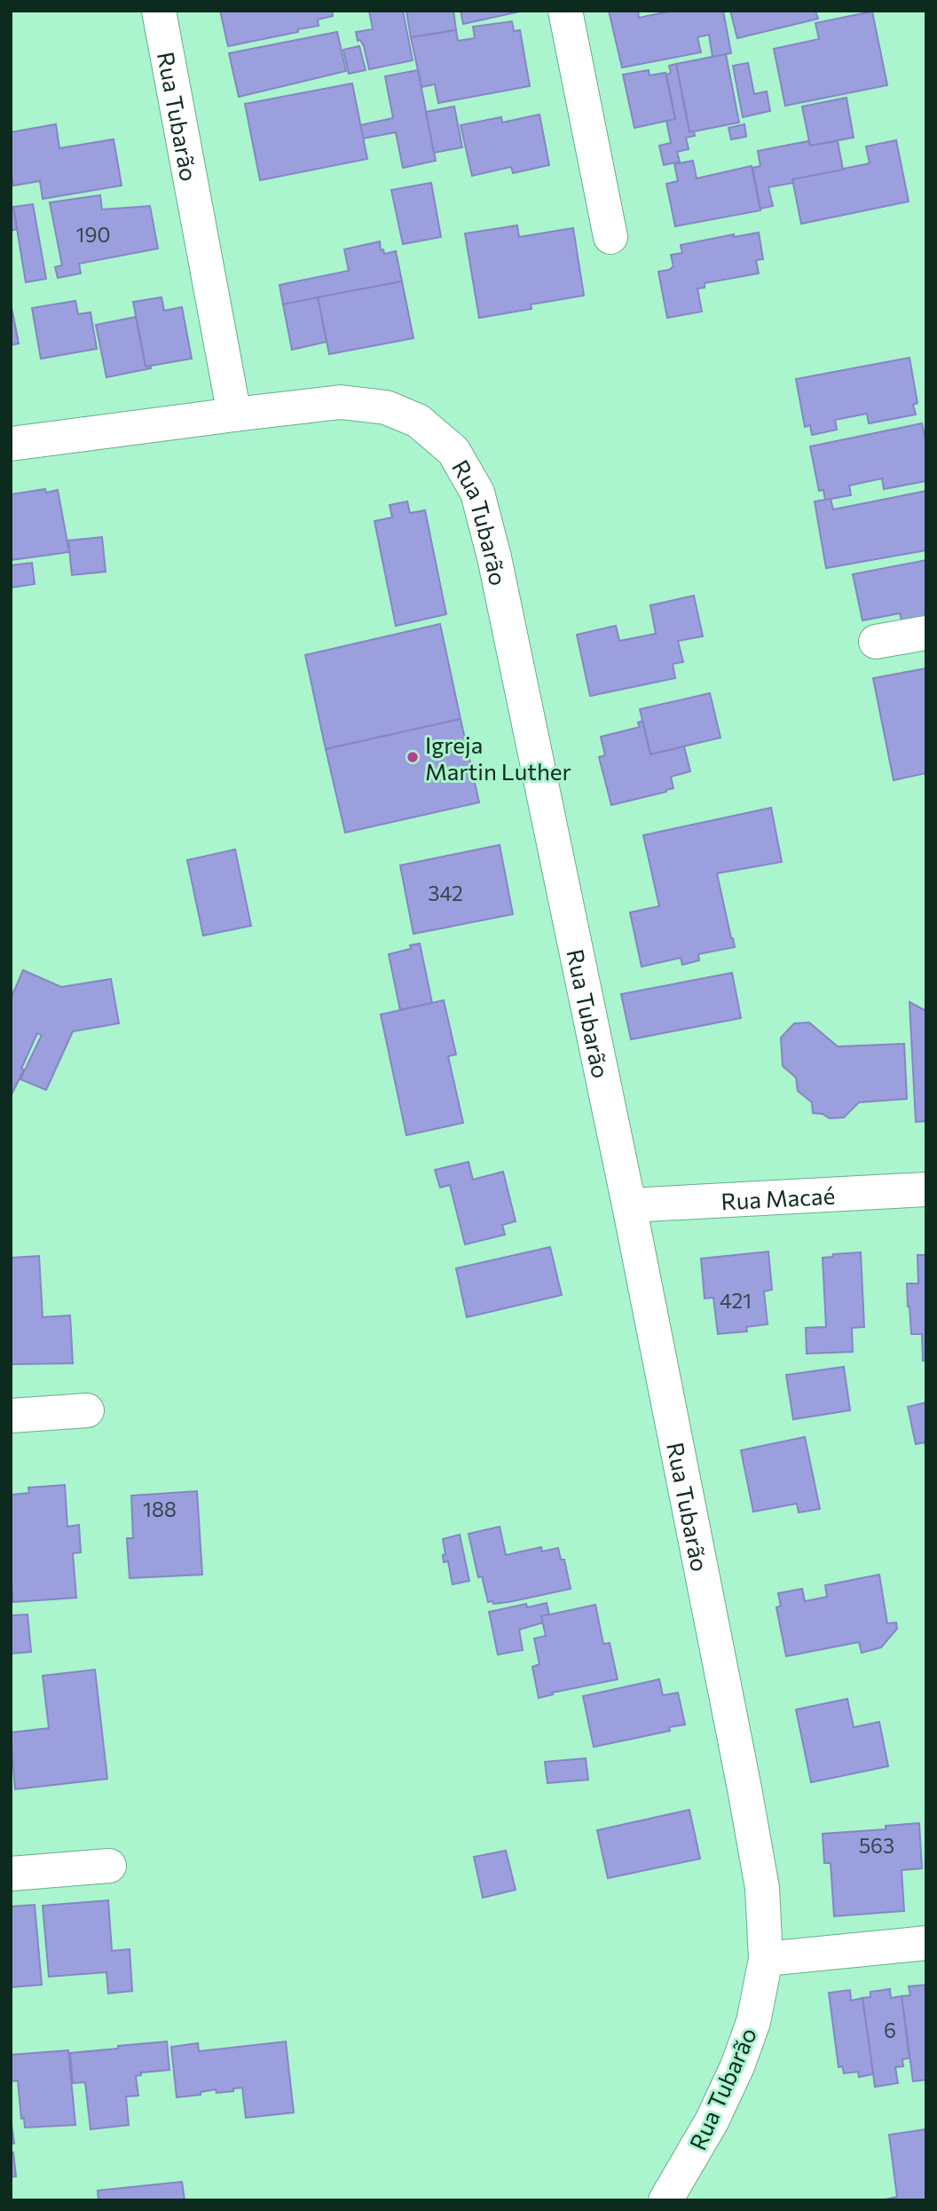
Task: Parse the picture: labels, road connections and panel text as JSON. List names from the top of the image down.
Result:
{
  "streets": {
    "street": ["Rua Tubarão", "Rua Macaé"]
  },
  "crossings": [
    ["Rua Tubarão", "Rua Macaé"]
  ],
  "places": ["Igreja Martin Luther"],
  "house_numbers": [
    "190",
    "342",
    "421",
    "188",
    "563",
    "6"
  ]
}
